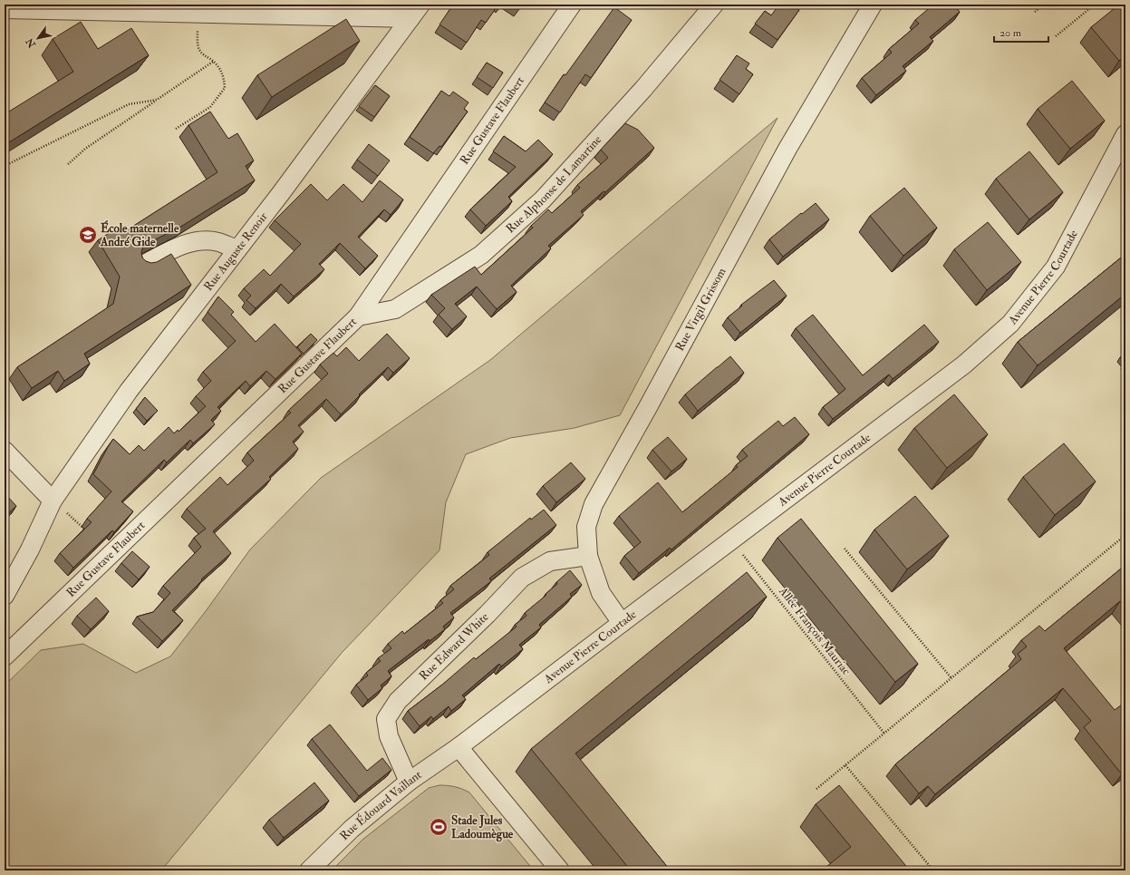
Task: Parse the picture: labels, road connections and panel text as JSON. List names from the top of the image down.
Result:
{
  "streets": {
    "street": [
      "Rue Gustave Flaubert",
      "Rue Alphonse de Lamartine",
      "Rue Auguste Renoir",
      "Avenue Pierre Courtade",
      "Rue Virgil Grissom",
      "Rue Edward White",
      "Rue Édouard Vaillant"
    ],
    "path": ["Allée François Mauriac"]
  },
  "crossings": [
    ["Rue Gustave Flaubert", "Rue Alphonse de Lamartine"],
    ["Avenue Pierre Courtade", "Rue Virgil Grissom"],
    ["Avenue Pierre Courtade", "Allée François Mauriac"],
    ["Avenue Pierre Courtade", "Rue Édouard Vaillant"],
    ["Rue Virgil Grissom", "Rue Edward White"],
    ["Rue Edward White", "Rue Édouard Vaillant"]
  ],
  "places": {
    "school or university": ["École maternelle André Gide"],
    "sports": ["Stade Jules Ladoumègue"]
  },
  "scale_bar": "20 m",
  "north": "bottom left"
}
